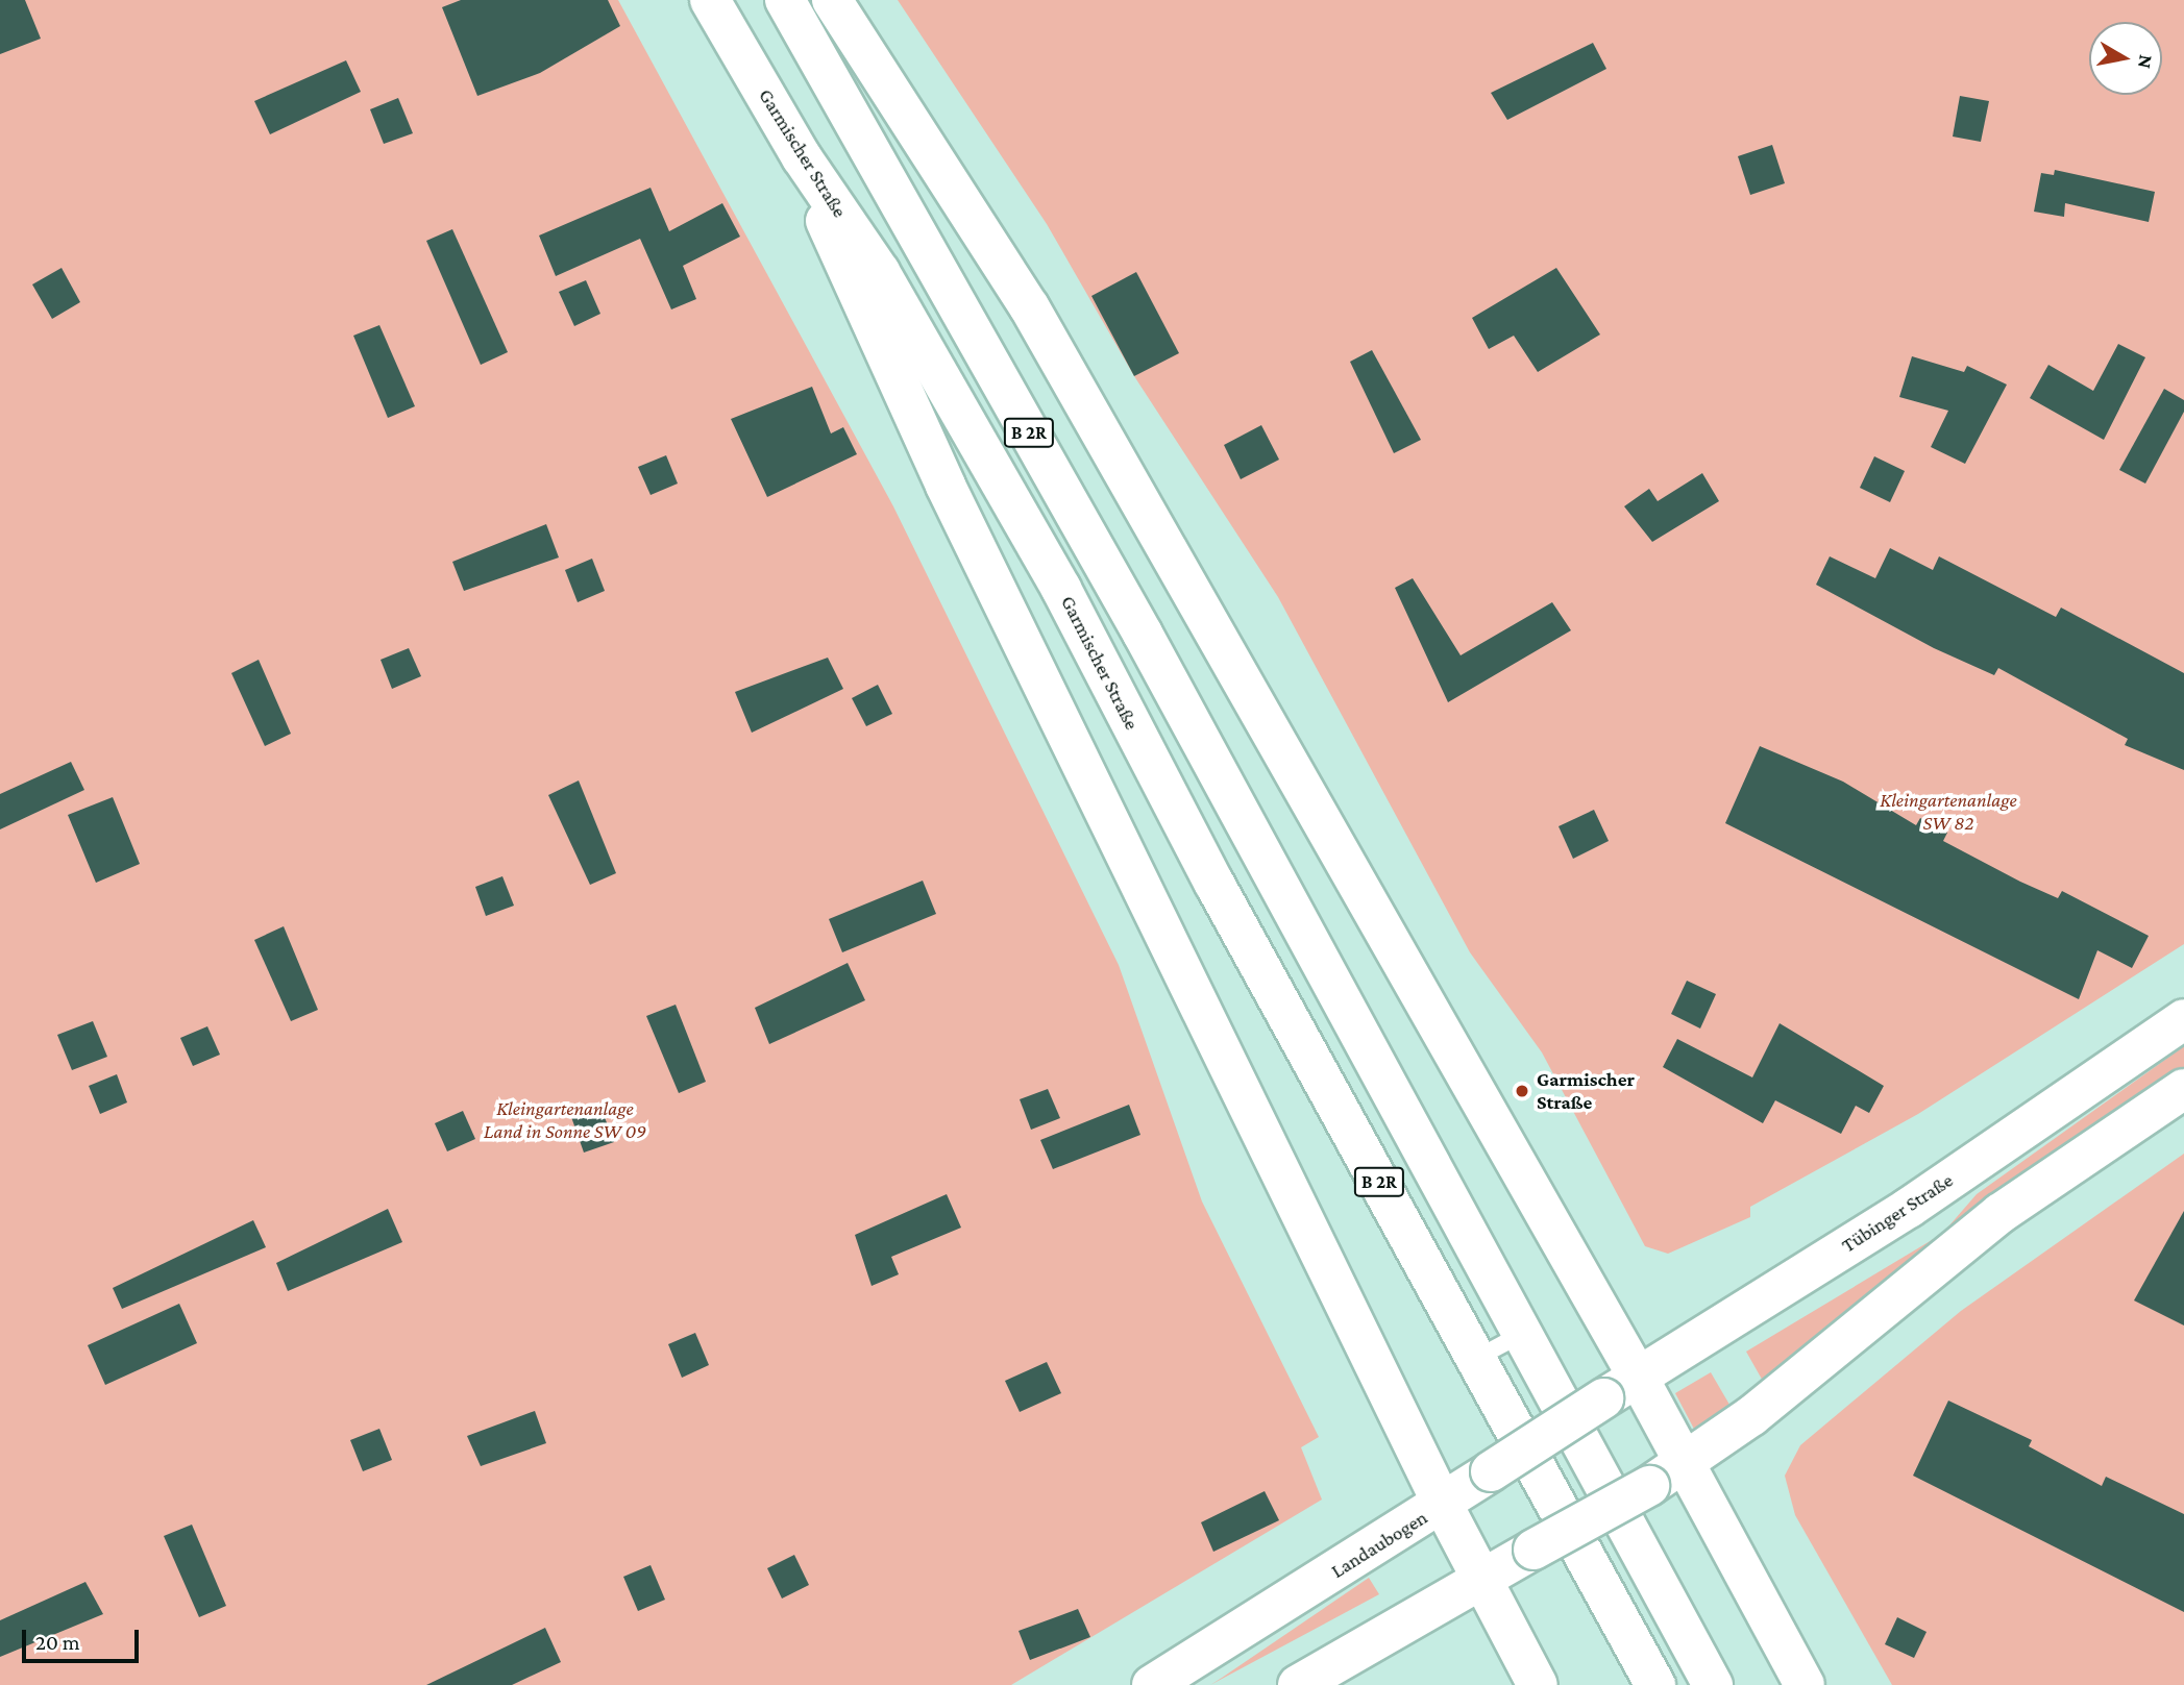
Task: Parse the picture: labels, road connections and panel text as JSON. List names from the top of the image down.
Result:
{
  "streets": {
    "main road": [
      "Garmischer Straße",
      "B 2R",
      "Tübinger Straße",
      "Landaubogen"
    ]
  },
  "crossings": [
    ["Tübinger Straße", "Landaubogen"]
  ],
  "parks": ["Kleingartenanlage SW 82", "Kleingartenanlage Land in Sonne SW 09"],
  "places": ["Garmischer Straße"],
  "scale_bar": "20 m",
  "north": "right"
}
